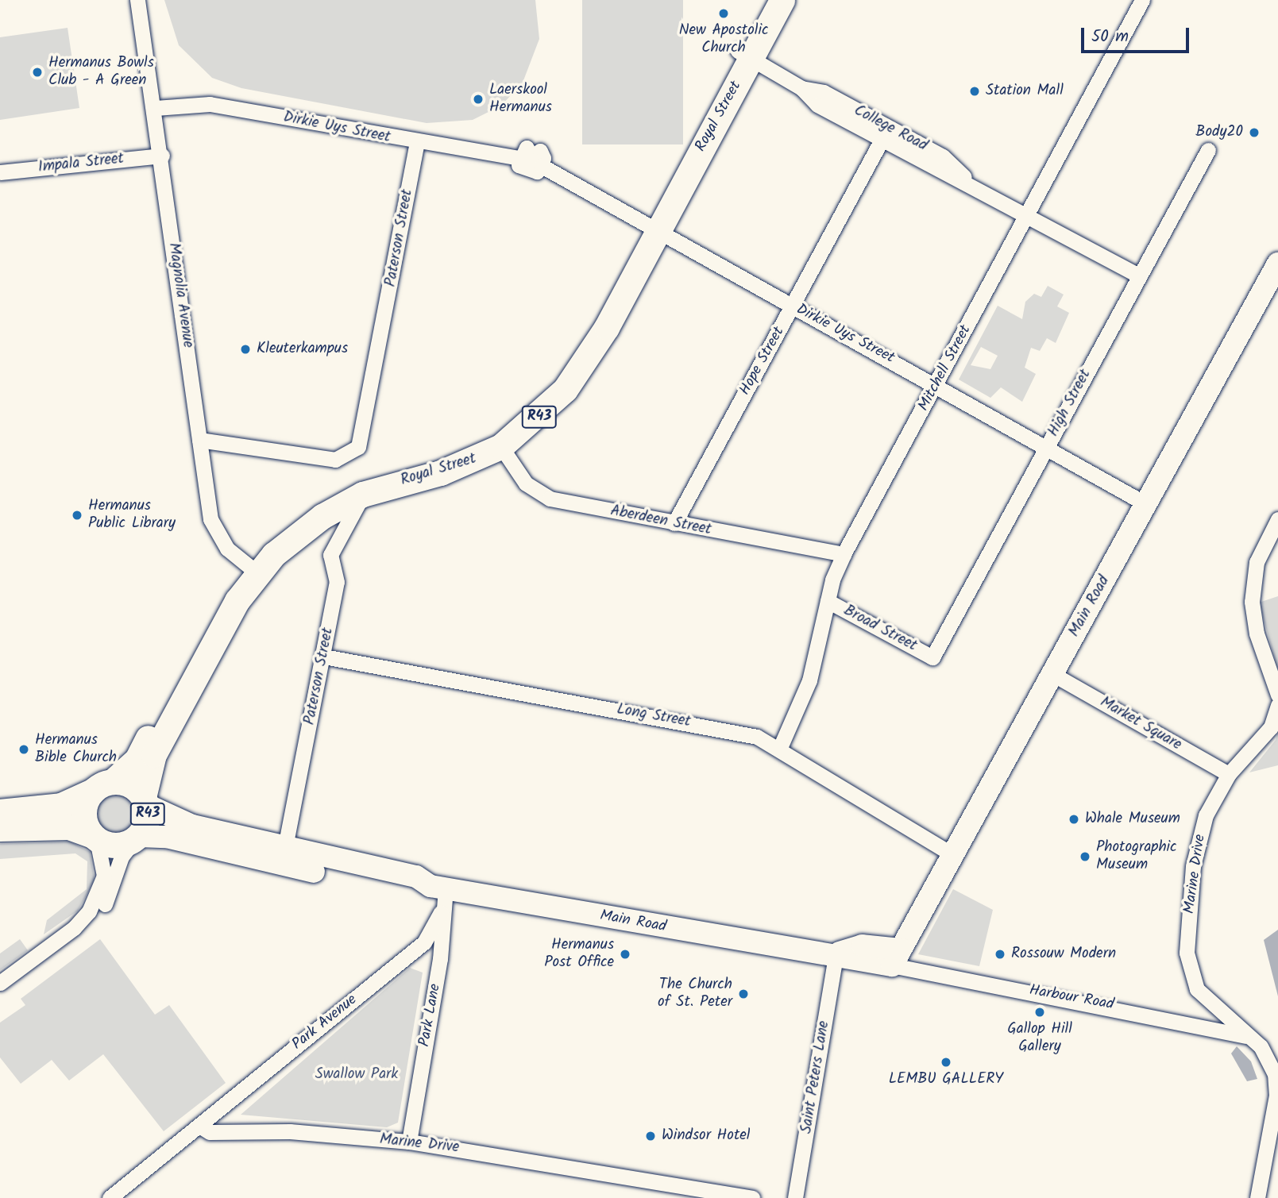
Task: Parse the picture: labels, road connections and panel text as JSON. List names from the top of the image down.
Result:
{
  "streets": {
    "main road": ["Royal Street", "R43", "Main Road"],
    "street": [
      "Dirkie Uys Street",
      "College Road",
      "Impala Street",
      "Paterson Street",
      "Magnolia Avenue",
      "Hope Street",
      "Mitchell Street",
      "High Street",
      "Aberdeen Street",
      "Broad Street",
      "Long Street",
      "Market Square",
      "Marine Drive",
      "Harbour Road",
      "Park Lane",
      "Park Avenue",
      "Saint Peters Lane"
    ]
  },
  "crossings": [
    ["Royal Street", "Dirkie Uys Street"],
    ["Royal Street", "College Road"],
    ["Royal Street", "Paterson Street"],
    ["Royal Street", "Magnolia Avenue"],
    ["Royal Street", "R43"],
    ["Royal Street", "Aberdeen Street"],
    ["Royal Street", "Main Road"],
    ["Dirkie Uys Street", "Paterson Street"],
    ["Dirkie Uys Street", "Magnolia Avenue"],
    ["Dirkie Uys Street", "Hope Street"],
    ["Dirkie Uys Street", "Mitchell Street"],
    ["Dirkie Uys Street", "High Street"],
    ["Dirkie Uys Street", "Main Road"],
    ["College Road", "Hope Street"],
    ["College Road", "Mitchell Street"],
    ["College Road", "High Street"],
    ["Impala Street", "Magnolia Avenue"],
    ["Paterson Street", "Magnolia Avenue"],
    ["Paterson Street", "Main Road"],
    ["Paterson Street", "Long Street"],
    ["Hope Street", "Aberdeen Street"],
    ["Mitchell Street", "Aberdeen Street"],
    ["Mitchell Street", "Broad Street"],
    ["Mitchell Street", "Long Street"],
    ["High Street", "Broad Street"],
    ["R43", "Main Road"],
    ["Main Road", "Long Street"],
    ["Main Road", "Market Square"],
    ["Main Road", "Harbour Road"],
    ["Main Road", "Park Lane"],
    ["Main Road", "Saint Peters Lane"],
    ["Market Square", "Marine Drive"],
    ["Marine Drive", "Harbour Road"],
    ["Marine Drive", "Park Lane"],
    ["Marine Drive", "Park Avenue"],
    ["Park Lane", "Park Avenue"]
  ],
  "parks": ["Swallow Park"],
  "places": [
    "New Apostolic Church",
    "Hermanus Bowls Club - A Green",
    "Station Mall",
    "Laerskool Hermanus",
    "Body20",
    "Kleuterkampus",
    "Hermanus Public Library",
    "Hermanus Bible Church",
    "Whale Museum",
    "Photographic Museum",
    "Hermanus Post Office",
    "Rossouw Modern",
    "The Church of St. Peter",
    "Gallop Hill Gallery",
    "LEMBU GALLERY",
    "Windsor Hotel"
  ],
  "scale_bar": "50 m"
}
